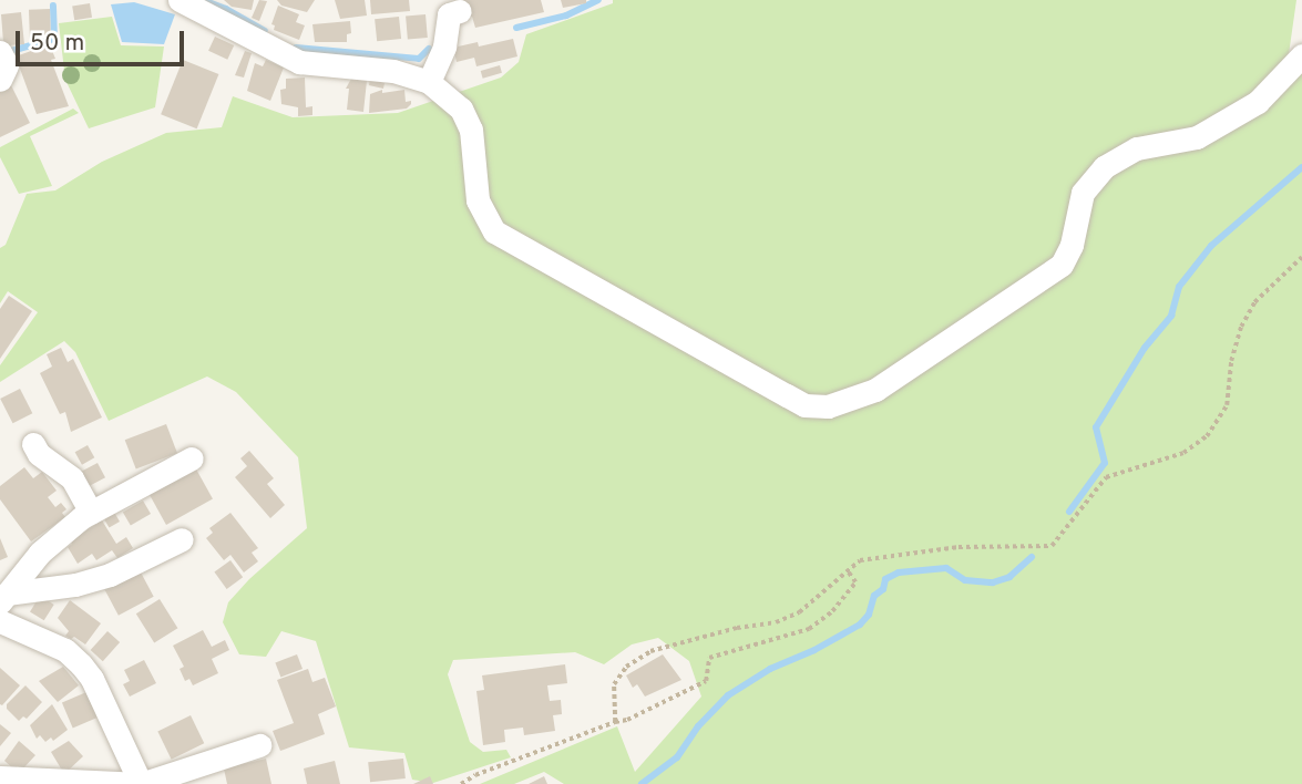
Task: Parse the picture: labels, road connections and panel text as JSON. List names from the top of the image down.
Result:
{
  "scale_bar": "50 m"
}
